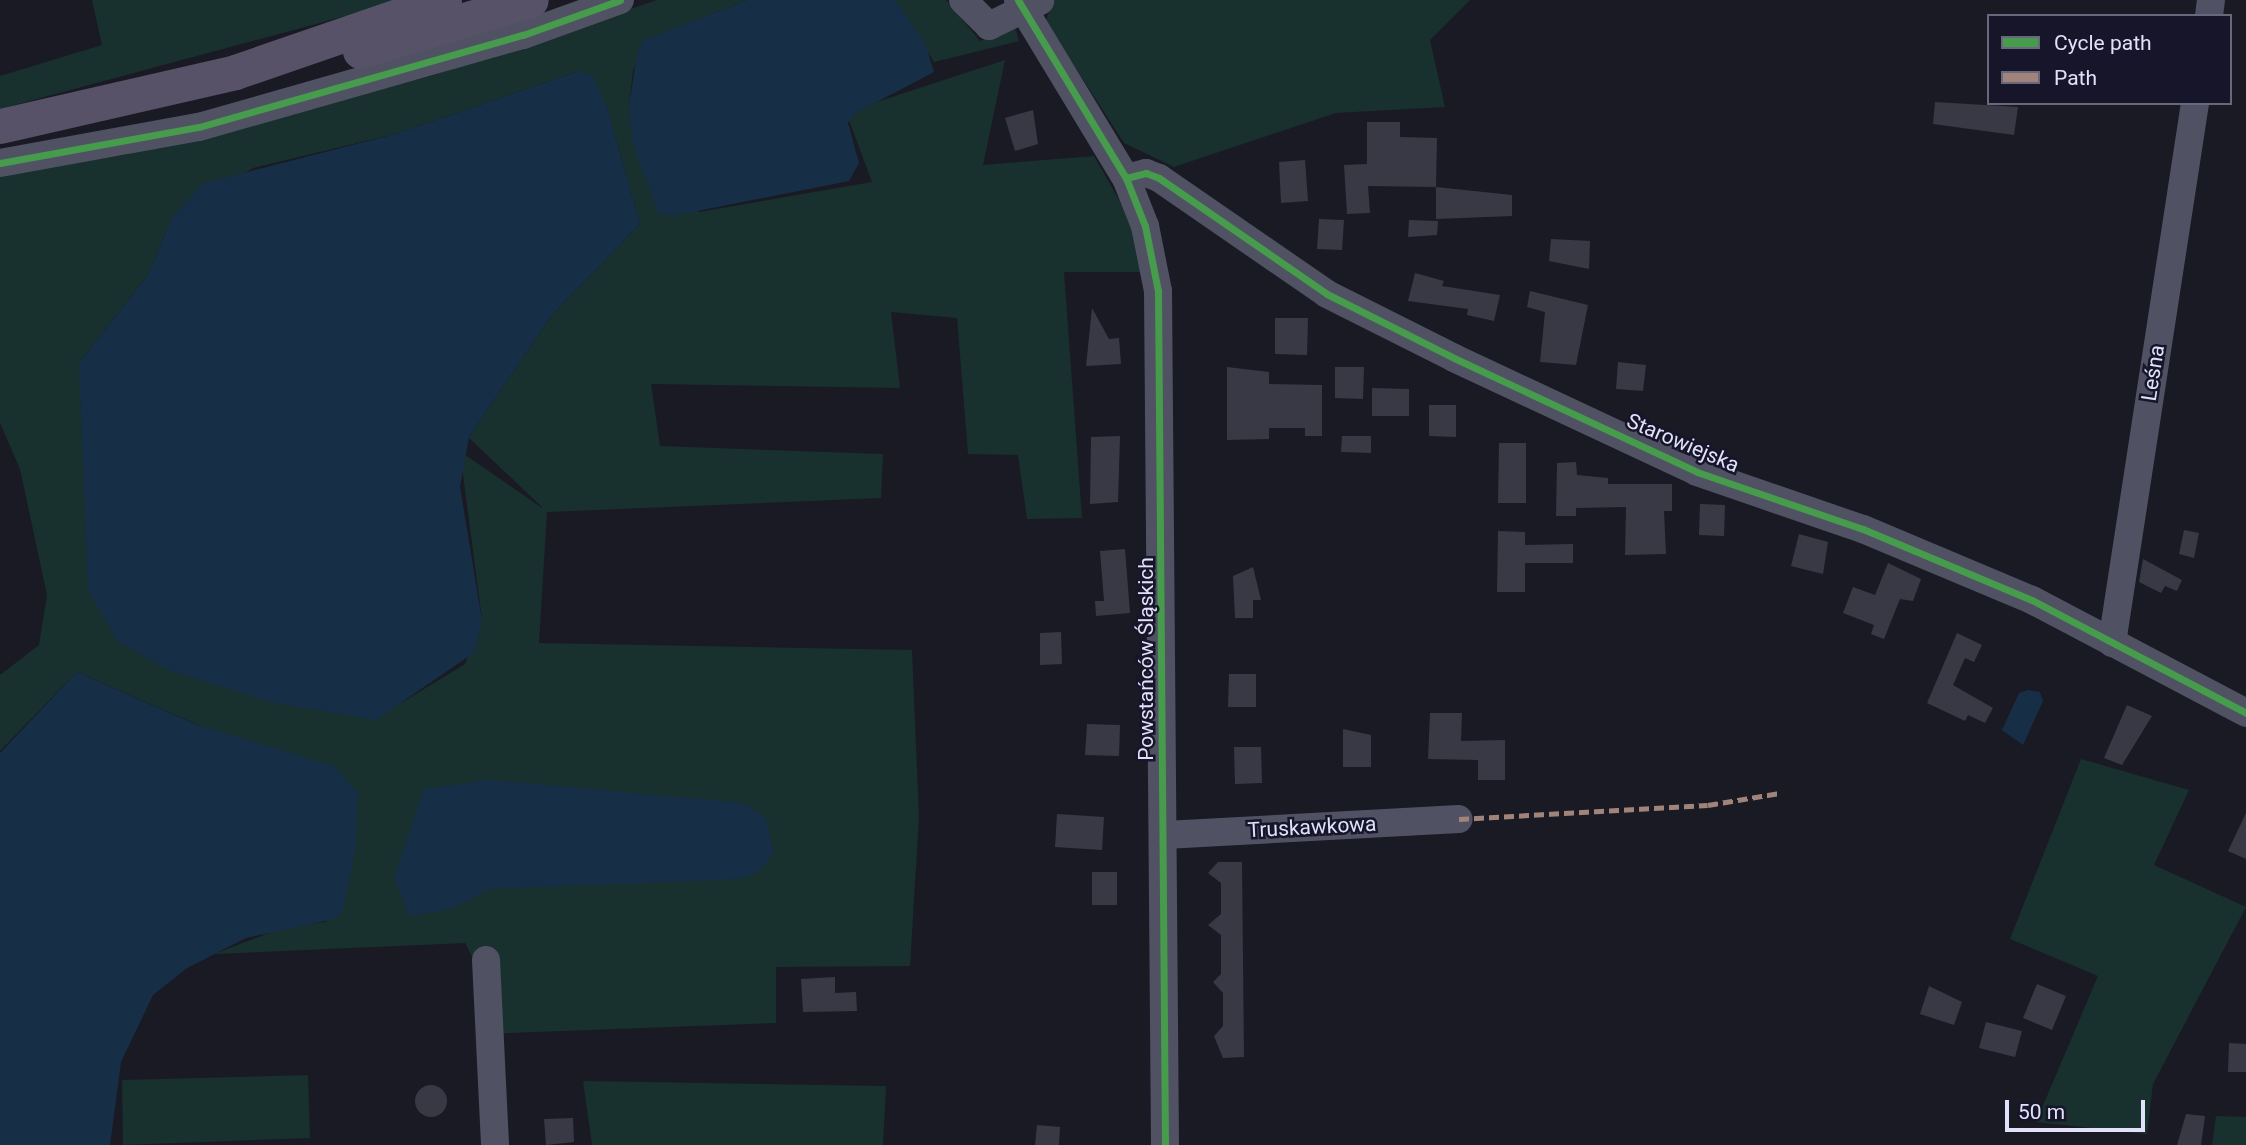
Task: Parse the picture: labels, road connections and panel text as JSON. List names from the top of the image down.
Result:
{
  "streets": {
    "street": [
      "Leśna",
      "Starowiejska",
      "Powstańców Śląskich",
      "Truskawkowa"
    ]
  },
  "crossings": [
    ["Leśna", "Starowiejska"],
    ["Starowiejska", "Powstańców Śląskich"],
    ["Powstańców Śląskich", "Truskawkowa"]
  ],
  "legend": ["Cycle path", "Path"],
  "scale_bar": "50 m"
}
